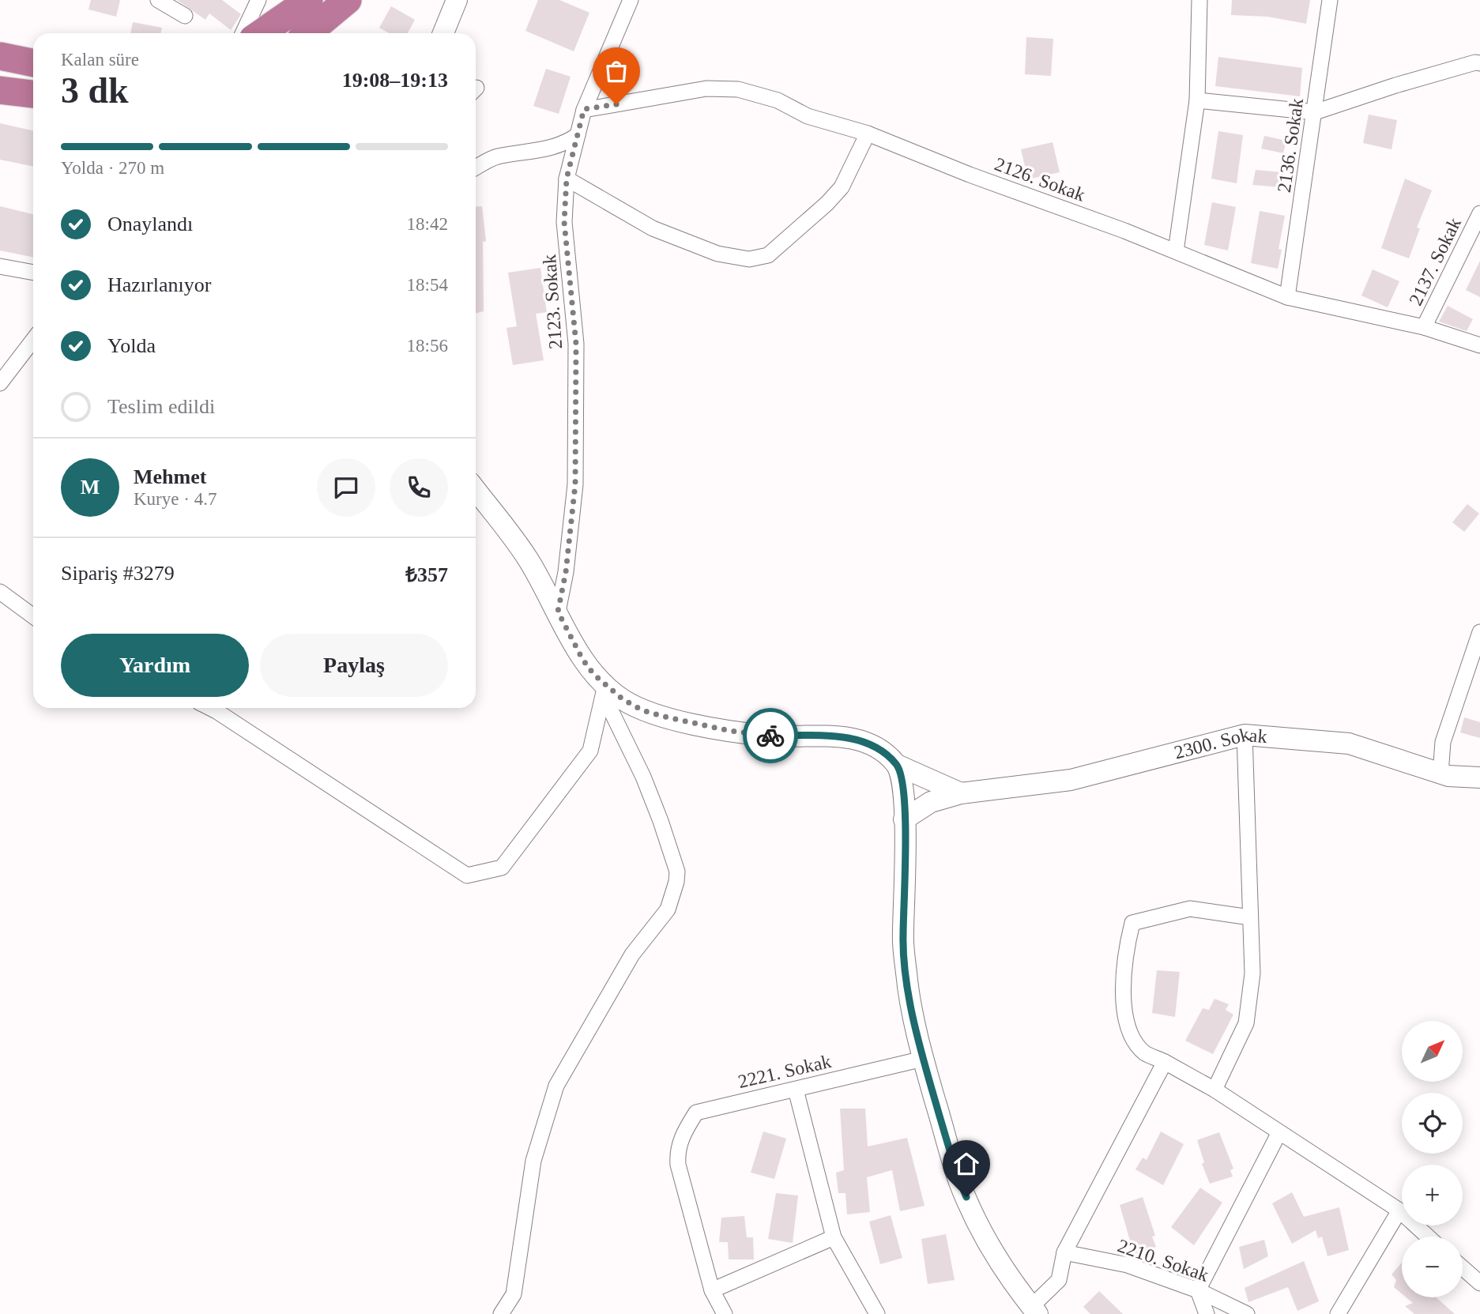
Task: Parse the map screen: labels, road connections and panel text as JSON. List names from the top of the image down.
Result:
{
  "streets": {
    "street": [
      "2136. Sokak",
      "2126. Sokak",
      "2137. Sokak",
      "2123. Sokak",
      "2300. Sokak",
      "2221. Sokak",
      "2210. Sokak"
    ]
  },
  "crossings": [
    ["2136. Sokak", "2126. Sokak"],
    ["2126. Sokak", "2137. Sokak"],
    ["2126. Sokak", "2123. Sokak"]
  ],
  "north": "top right",
  "page": {
    "heading": ["3 dk", "Kalan süre", "19:08–19:13"],
    "panel": [
      "Mehmet",
      "Kurye · 4.7",
      "Sipariş #3279",
      "₺357"
    ],
    "bar": "Yolda · 270 m",
    "list": [
      ["Onaylandı", "18:42"],
      ["Hazırlanıyor", "18:54"],
      ["Yolda", "18:56"],
      "Teslim edildi"
    ],
    "round": "M",
    "buttons": ["Yardım", "Paylaş"],
    "map_buttons": ["+", "−"]
  }
}
